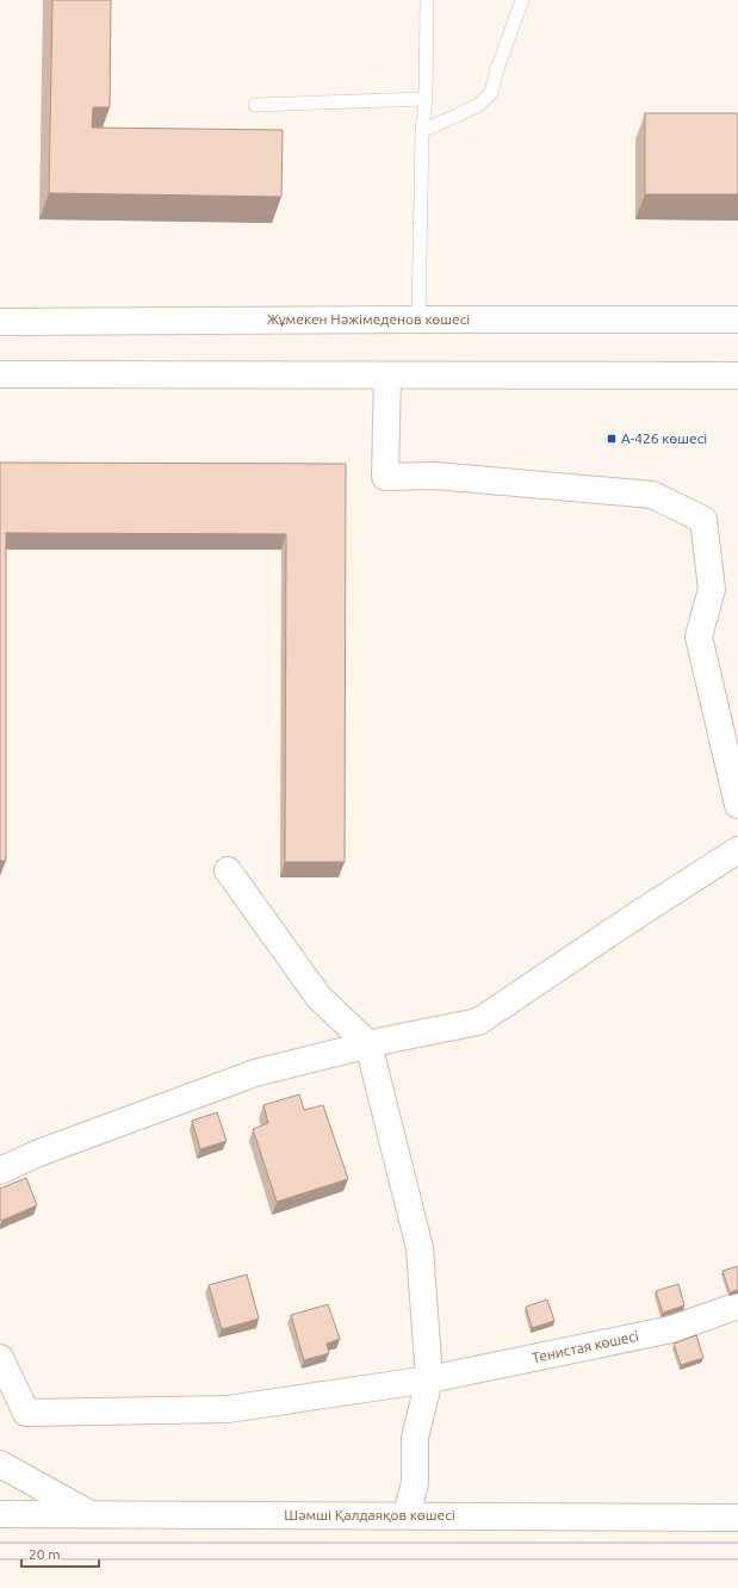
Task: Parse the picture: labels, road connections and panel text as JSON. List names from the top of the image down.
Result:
{
  "streets": {
    "street": ["Жұмекен Нәжімеденов көшесі", "Тенистая көшесі", "Шәмші Қалдаяқов көшесі"]
  },
  "places": {
    "transit": ["А-426 көшесі"]
  },
  "scale_bar": "20 m"
}
